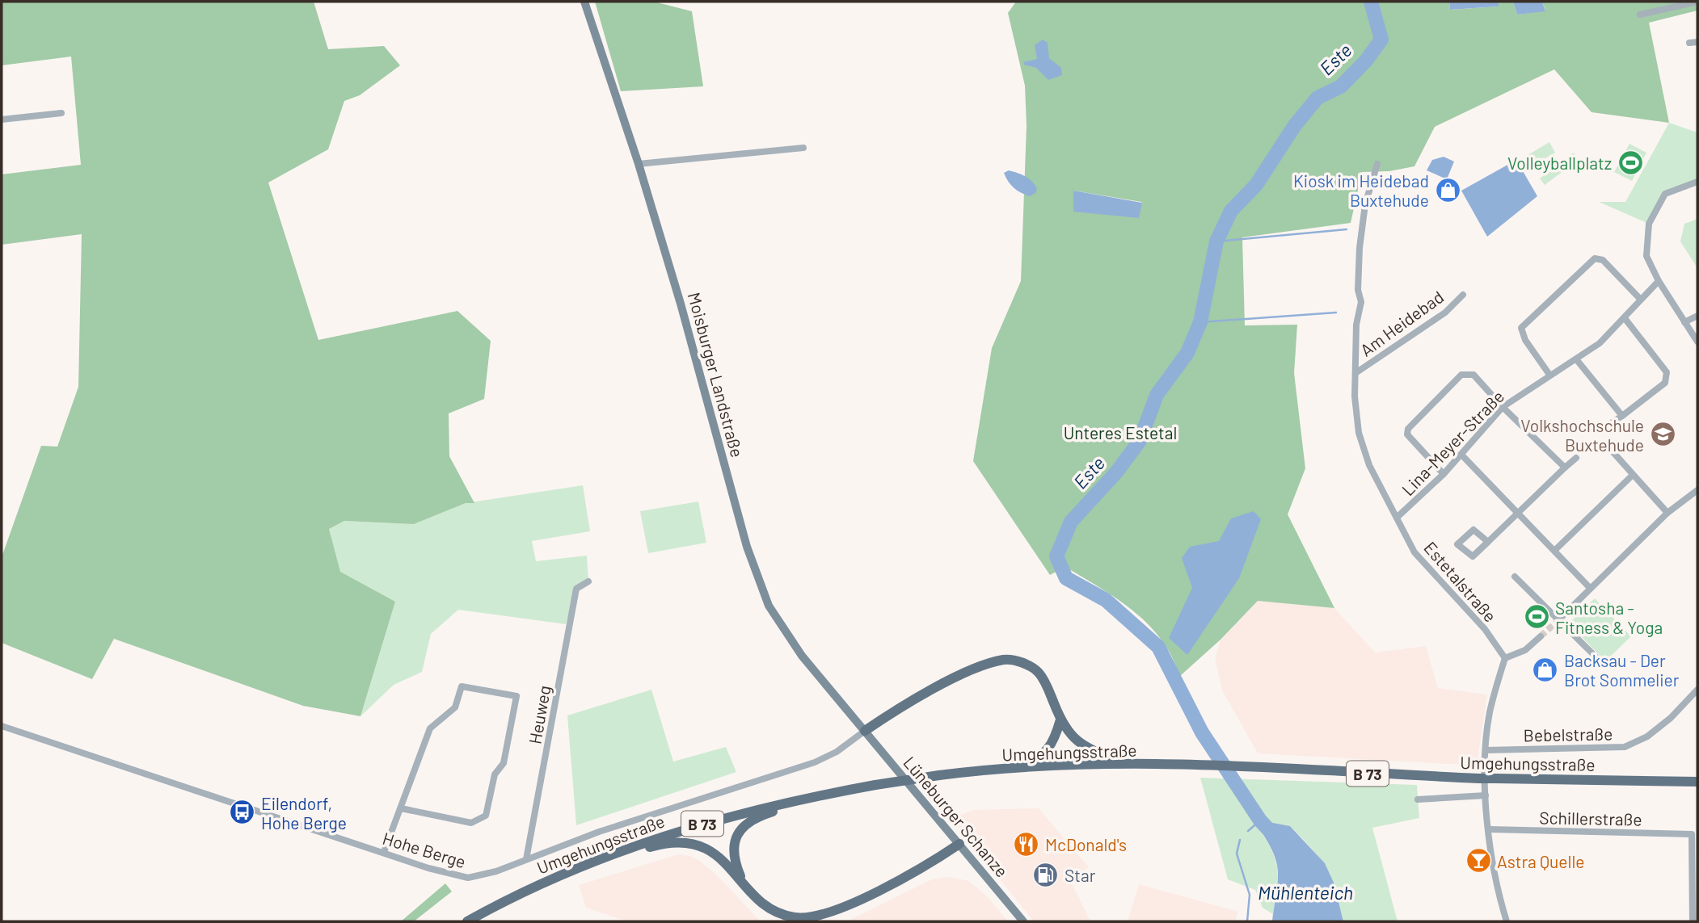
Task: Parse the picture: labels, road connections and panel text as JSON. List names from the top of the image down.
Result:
{
  "streets": {
    "main road": [
      "Moisburger Landstraße",
      "Umgehungsstraße",
      "B 73",
      "Lüneburger Schanze"
    ],
    "street": [
      "Am Heidebad",
      "Lina-Meyer-Straße",
      "Estetalstraße",
      "Heuweg",
      "Bebelstraße",
      "Schillerstraße",
      "Hohe Berge"
    ]
  },
  "crossings": [
    ["Am Heidebad", "Estetalstraße"],
    ["Moisburger Landstraße", "Lüneburger Schanze"],
    ["Moisburger Landstraße", "Hohe Berge"],
    ["Lina-Meyer-Straße", "Estetalstraße"],
    ["Heuweg", "Hohe Berge"],
    ["Lüneburger Schanze", "Hohe Berge"]
  ],
  "water": ["Este", "Mühlenteich"],
  "parks": ["Unteres Estetal"],
  "places": {
    "sports": ["Volleyballplatz", "Santosha - Fitness & Yoga"],
    "shop": ["Kiosk im Heidebad Buxtehude", "Backsau - Der Brot Sommelier"],
    "school or university": ["Volkshochschule Buxtehude"],
    "bus stop": ["Eilendorf, Hohe Berge"],
    "restaurant": ["McDonald's"],
    "bar": ["Astra Quelle"],
    "fuel station": ["Star"]
  }
}
